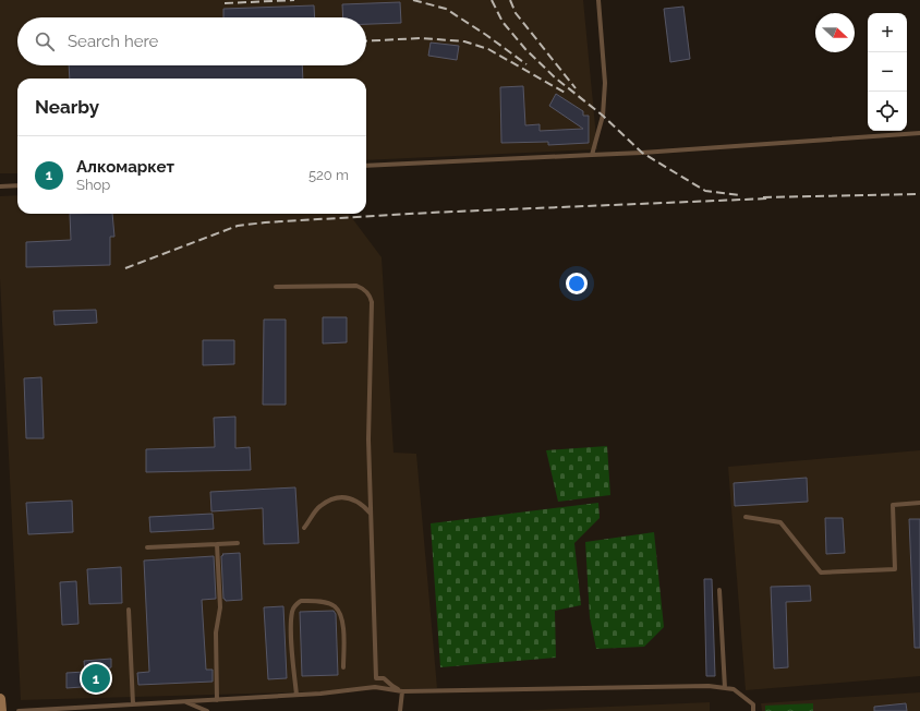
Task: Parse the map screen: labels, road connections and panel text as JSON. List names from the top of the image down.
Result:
{
  "north": "right",
  "page": {
    "map_buttons": ["+", "−"],
    "search": "Search here",
    "heading": "Nearby",
    "list": [
      {
        "mark": "1",
        "name": "Алкомаркет",
        "note": "Shop",
        "value": "520 m"
      }
    ],
    "pins": "1"
  }
}
